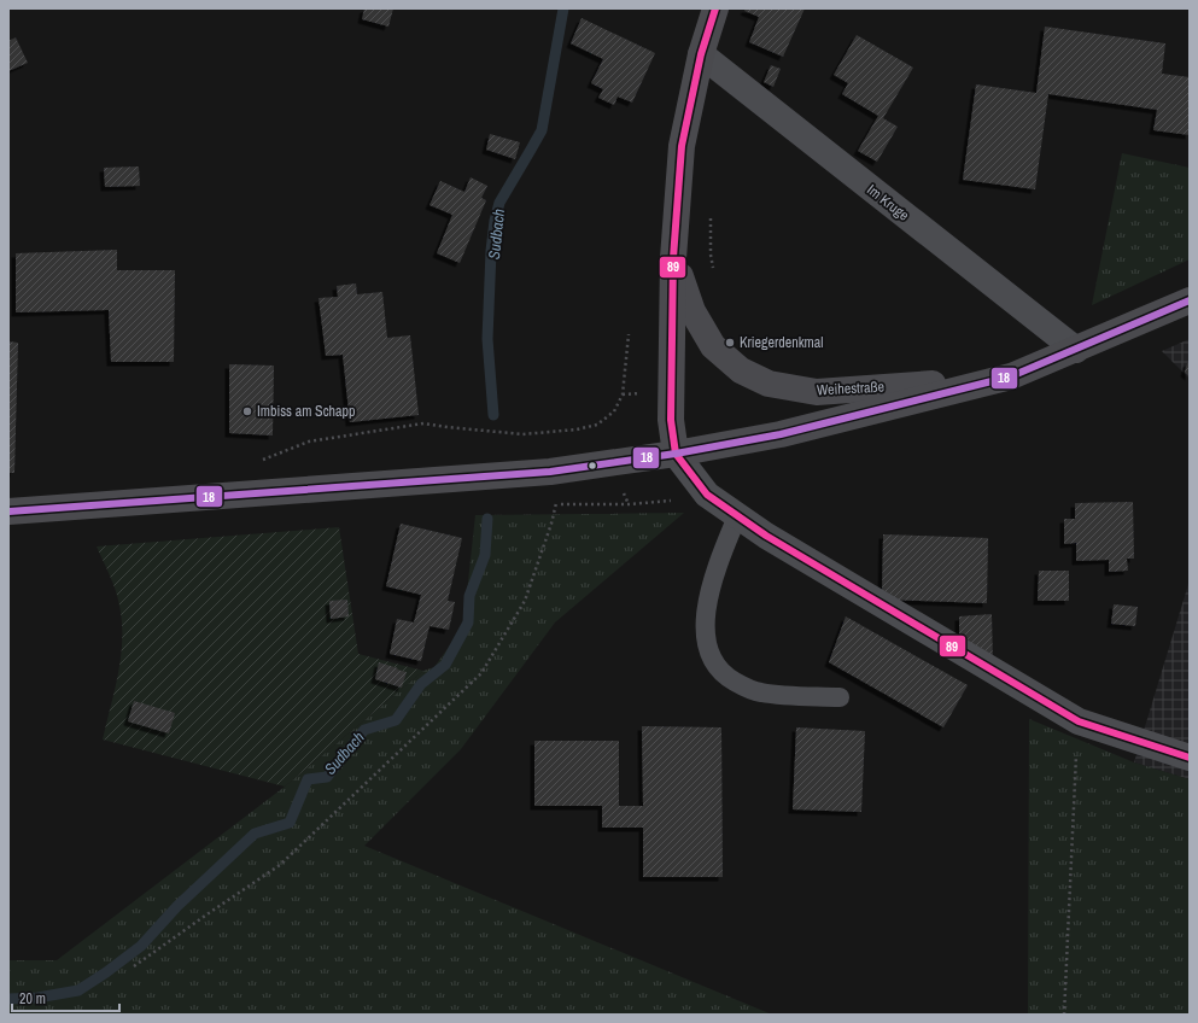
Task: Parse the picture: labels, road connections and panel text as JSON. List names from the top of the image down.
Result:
{
  "streets": {
    "main road": ["Weihestraße"],
    "street": ["Im Kruge"]
  },
  "crossings": [
    ["Im Kruge", "Weihestraße"]
  ],
  "water": ["Sudbach"],
  "places": ["Kriegerdenkmal", "Imbiss am Schapp"],
  "lines": ["transit line 89", "transit line 18"],
  "scale_bar": "20 m"
}
